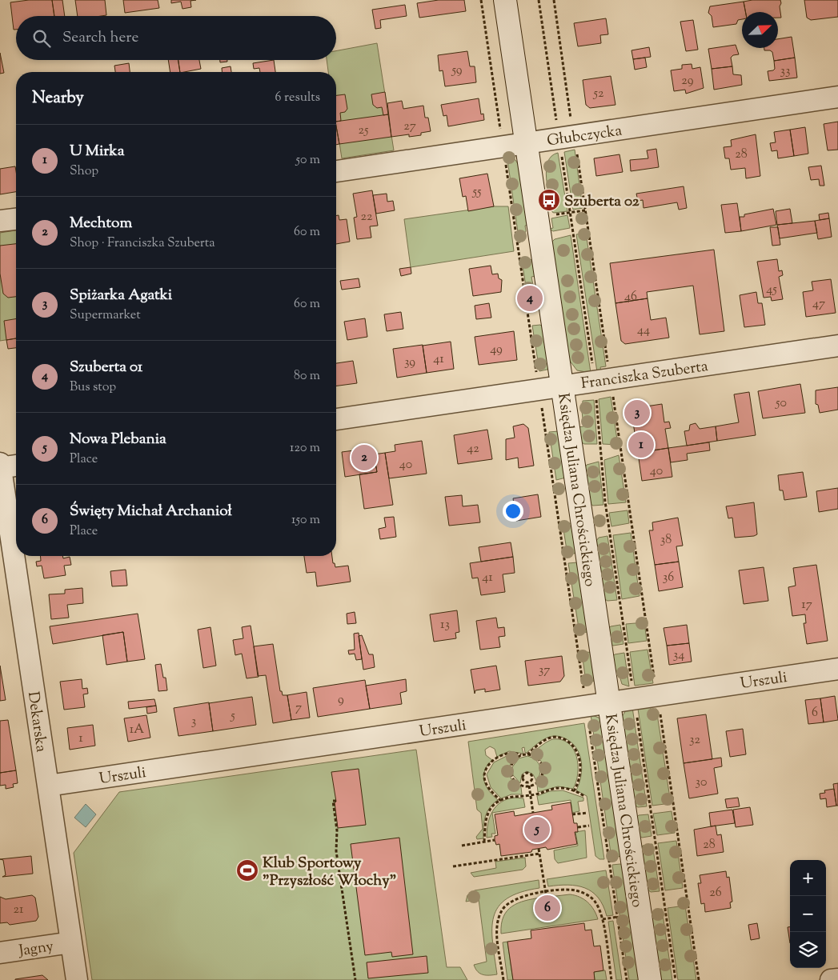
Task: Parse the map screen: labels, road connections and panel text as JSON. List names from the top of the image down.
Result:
{
  "streets": {
    "street": [
      "Głubczycka",
      "Franciszka Szuberta",
      "Księdza Juliana Chrościckiego",
      "Urszuli",
      "Dekarska",
      "Jagny"
    ]
  },
  "crossings": [
    ["Głubczycka", "Księdza Juliana Chrościckiego"],
    ["Franciszka Szuberta", "Księdza Juliana Chrościckiego"],
    ["Księdza Juliana Chrościckiego", "Urszuli"],
    ["Urszuli", "Dekarska"],
    ["Dekarska", "Jagny"]
  ],
  "places": {
    "bus stop": ["Szuberta 02"],
    "sports": ["Klub Sportowy \"Przyszłość Włochy\""]
  },
  "house_numbers": [
    "59",
    "33",
    "29",
    "52",
    "27",
    "25",
    "28",
    "55",
    "22",
    "45",
    "46",
    "47",
    "44",
    "49",
    "41",
    "39",
    "50",
    "42",
    "40",
    "40",
    "38",
    "41",
    "36",
    "17",
    "13",
    "34",
    "37",
    "9",
    "7",
    "6",
    "5",
    "3",
    "1A",
    "1",
    "32",
    "30",
    "28",
    "26",
    "21"
  ],
  "north": "top right",
  "page": {
    "search": "Search here",
    "heading": ["Nearby", "6 results"],
    "list": [
      {
        "mark": "1",
        "name": "U Mirka",
        "note": "Shop",
        "value": "50 m"
      },
      {
        "mark": "2",
        "name": "Mechtom",
        "note": "Shop · Franciszka Szuberta",
        "value": "60 m"
      },
      {
        "mark": "3",
        "name": "Spiżarka Agatki",
        "note": "Supermarket",
        "value": "60 m"
      },
      {
        "mark": "4",
        "name": "Szuberta 01",
        "note": "Bus stop",
        "value": "80 m"
      },
      {
        "mark": "5",
        "name": "Nowa Plebania",
        "note": "Place",
        "value": "120 m"
      },
      {
        "mark": "6",
        "name": "Święty Michał Archanioł",
        "note": "Place",
        "value": "150 m"
      }
    ],
    "pins": [
      "4",
      "3",
      "1",
      "2",
      "5",
      "6"
    ],
    "map_buttons": ["+", "−"]
  }
}
